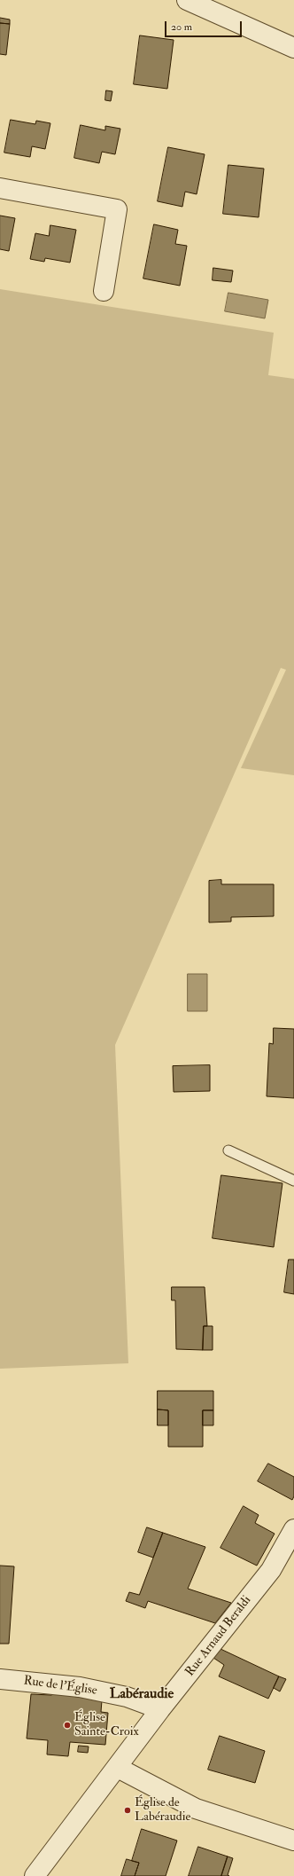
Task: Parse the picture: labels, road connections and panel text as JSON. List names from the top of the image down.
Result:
{
  "streets": {
    "street": ["Rue Arnaud Beraldi", "Rue de l'Église"]
  },
  "crossings": [
    ["Rue Arnaud Beraldi", "Rue de l'Église"]
  ],
  "districts": ["Labéraudie"],
  "places": ["Église Sainte-Croix", "Église de Labéraudie"],
  "scale_bar": "20 m"
}
